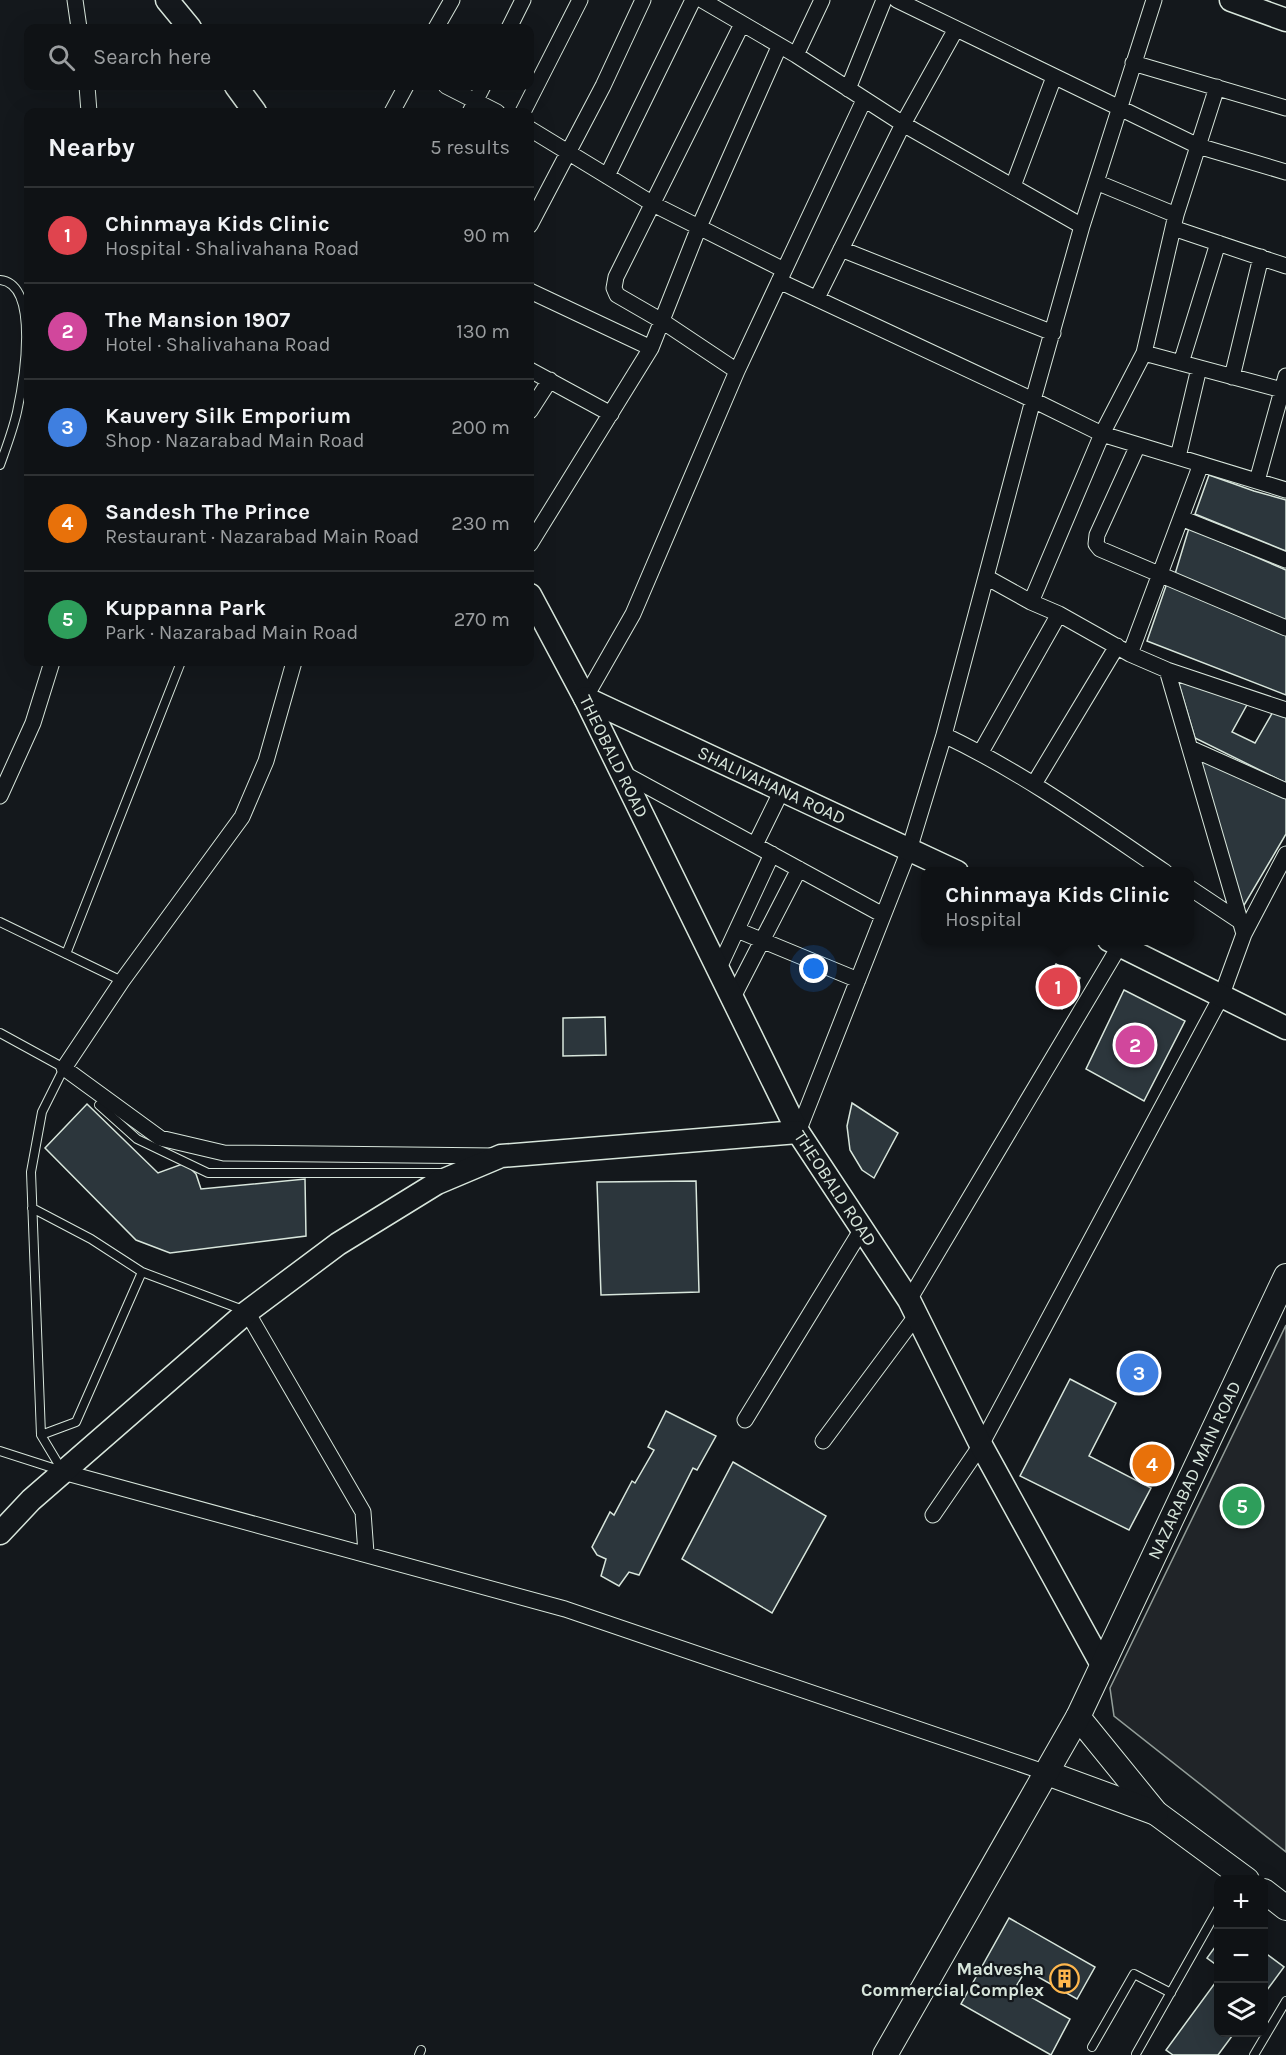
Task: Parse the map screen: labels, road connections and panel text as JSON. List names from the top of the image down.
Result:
{
  "streets": {
    "main road": ["NAZARABAD MAIN ROAD"],
    "street": ["THEOBALD ROAD", "SHALIVAHANA ROAD"]
  },
  "crossings": [
    ["THEOBALD ROAD", "SHALIVAHANA ROAD"],
    ["THEOBALD ROAD", "NAZARABAD MAIN ROAD"]
  ],
  "places": {
    "building": ["Madvesha Commercial Complex"]
  },
  "page": {
    "search": "Search here",
    "heading": ["Nearby", "5 results"],
    "list": [
      {
        "mark": "1",
        "name": "Chinmaya Kids Clinic",
        "note": "Hospital · Shalivahana Road",
        "value": "90 m"
      },
      {
        "mark": "2",
        "name": "The Mansion 1907",
        "note": "Hotel · Shalivahana Road",
        "value": "130 m"
      },
      {
        "mark": "3",
        "name": "Kauvery Silk Emporium",
        "note": "Shop · Nazarabad Main Road",
        "value": "200 m"
      },
      {
        "mark": "4",
        "name": "Sandesh The Prince",
        "note": "Restaurant · Nazarabad Main Road",
        "value": "230 m"
      },
      {
        "mark": "5",
        "name": "Kuppanna Park",
        "note": "Park · Nazarabad Main Road",
        "value": "270 m"
      }
    ],
    "popup": ["Chinmaya Kids Clinic", "Hospital"],
    "pins": [
      "1",
      "2",
      "3",
      "4",
      "5"
    ],
    "map_buttons": ["+", "−"]
  }
}
